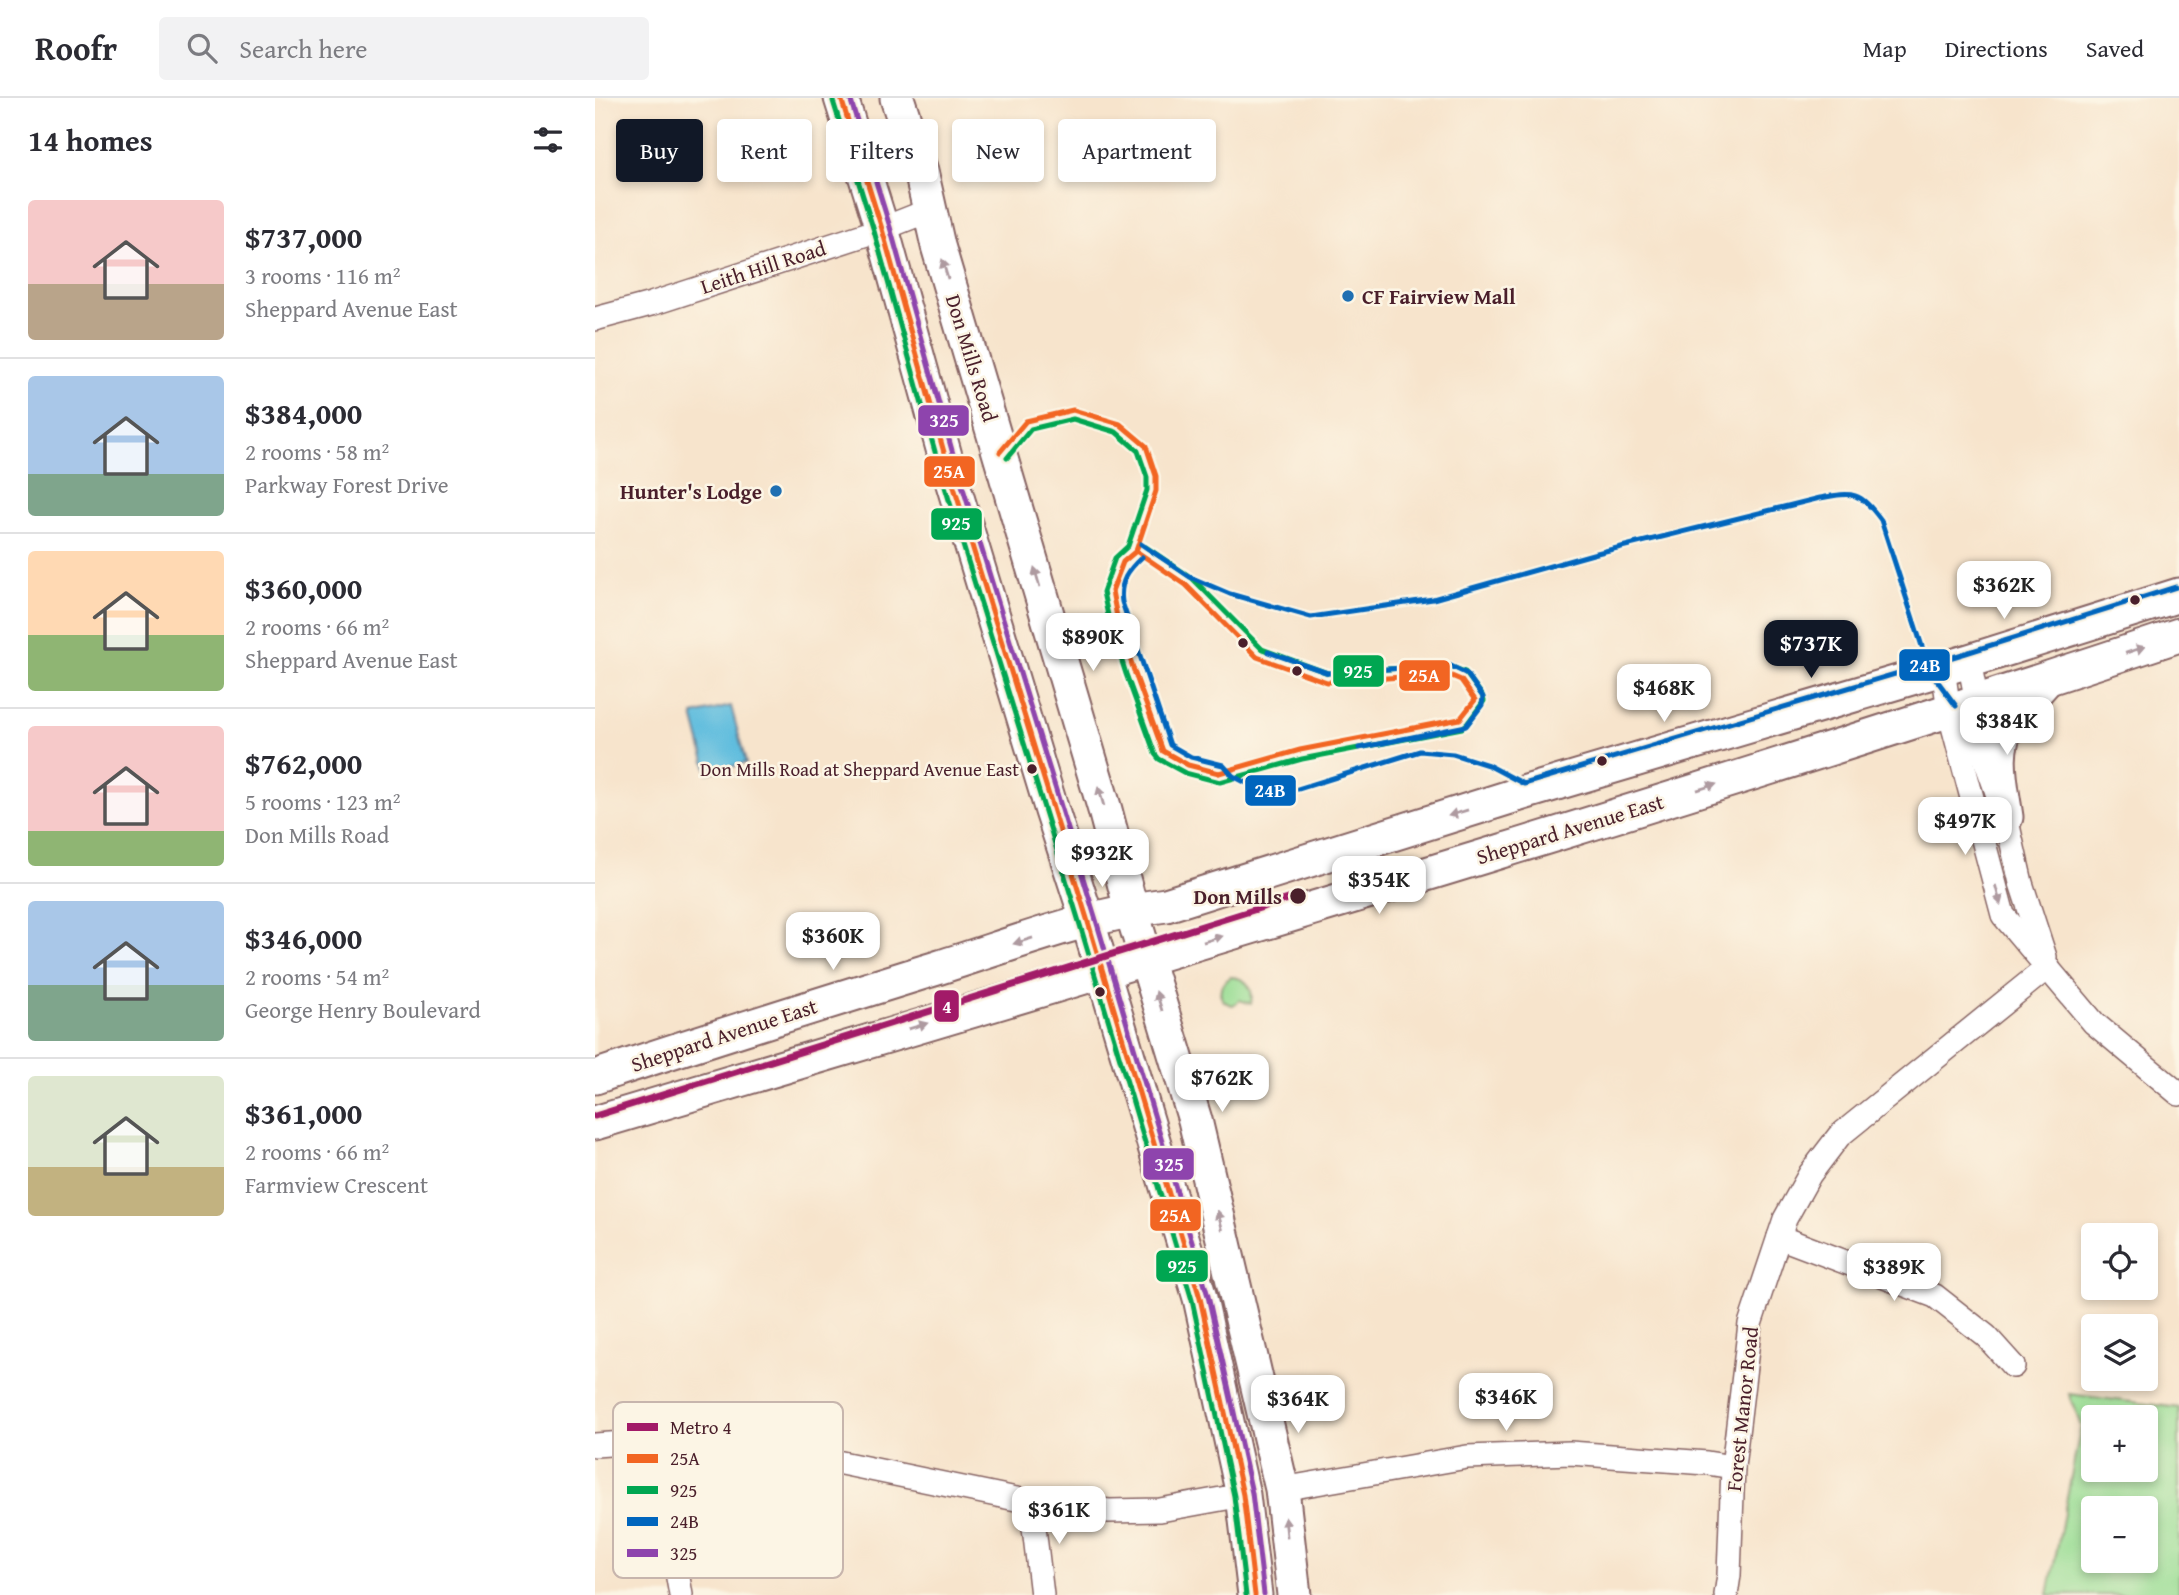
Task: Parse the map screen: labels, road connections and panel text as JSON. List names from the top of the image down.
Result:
{
  "streets": {
    "main road": ["Don Mills Road", "Sheppard Avenue East"],
    "street": ["Leith Hill Road", "Forest Manor Road"]
  },
  "crossings": [
    ["Leith Hill Road", "Don Mills Road"],
    ["Don Mills Road", "Sheppard Avenue East"]
  ],
  "places": [
    "CF Fairview Mall",
    "Hunter's Lodge",
    "Don Mills Road at Sheppard Avenue East",
    "Don Mills"
  ],
  "lines": [
    "transit line 25A",
    "transit line 325",
    "transit line 925",
    "transit line 24B",
    "metro line 4"
  ],
  "legend": [
    "Metro 4",
    "25A",
    "925",
    "24B",
    "325"
  ],
  "page": {
    "header": "Roofr",
    "search": "Search here",
    "nav": ["Map", "Directions", "Saved"],
    "heading": "14 homes",
    "chip": [
      "Buy",
      "Rent",
      "Filters",
      "New",
      "Apartment"
    ],
    "list": [
      {
        "name": "$737,000",
        "note": "3 rooms · 116 m² · Sheppard Avenue East"
      },
      {
        "name": "$384,000",
        "note": "2 rooms · 58 m² · Parkway Forest Drive"
      },
      {
        "name": "$360,000",
        "note": "2 rooms · 66 m² · Sheppard Avenue East"
      },
      {
        "name": "$762,000",
        "note": "5 rooms · 123 m² · Don Mills Road"
      },
      {
        "name": "$346,000",
        "note": "2 rooms · 54 m² · George Henry Boulevard"
      },
      {
        "name": "$361,000",
        "note": "2 rooms · 66 m² · Farmview Crescent"
      }
    ],
    "price": [
      "$362K",
      "$890K",
      "$737K",
      "$468K",
      "$384K",
      "$497K",
      "$932K",
      "$354K",
      "$360K",
      "$762K",
      "$389K",
      "$346K",
      "$364K",
      "$361K"
    ],
    "map_buttons": ["+", "−"]
  }
}
